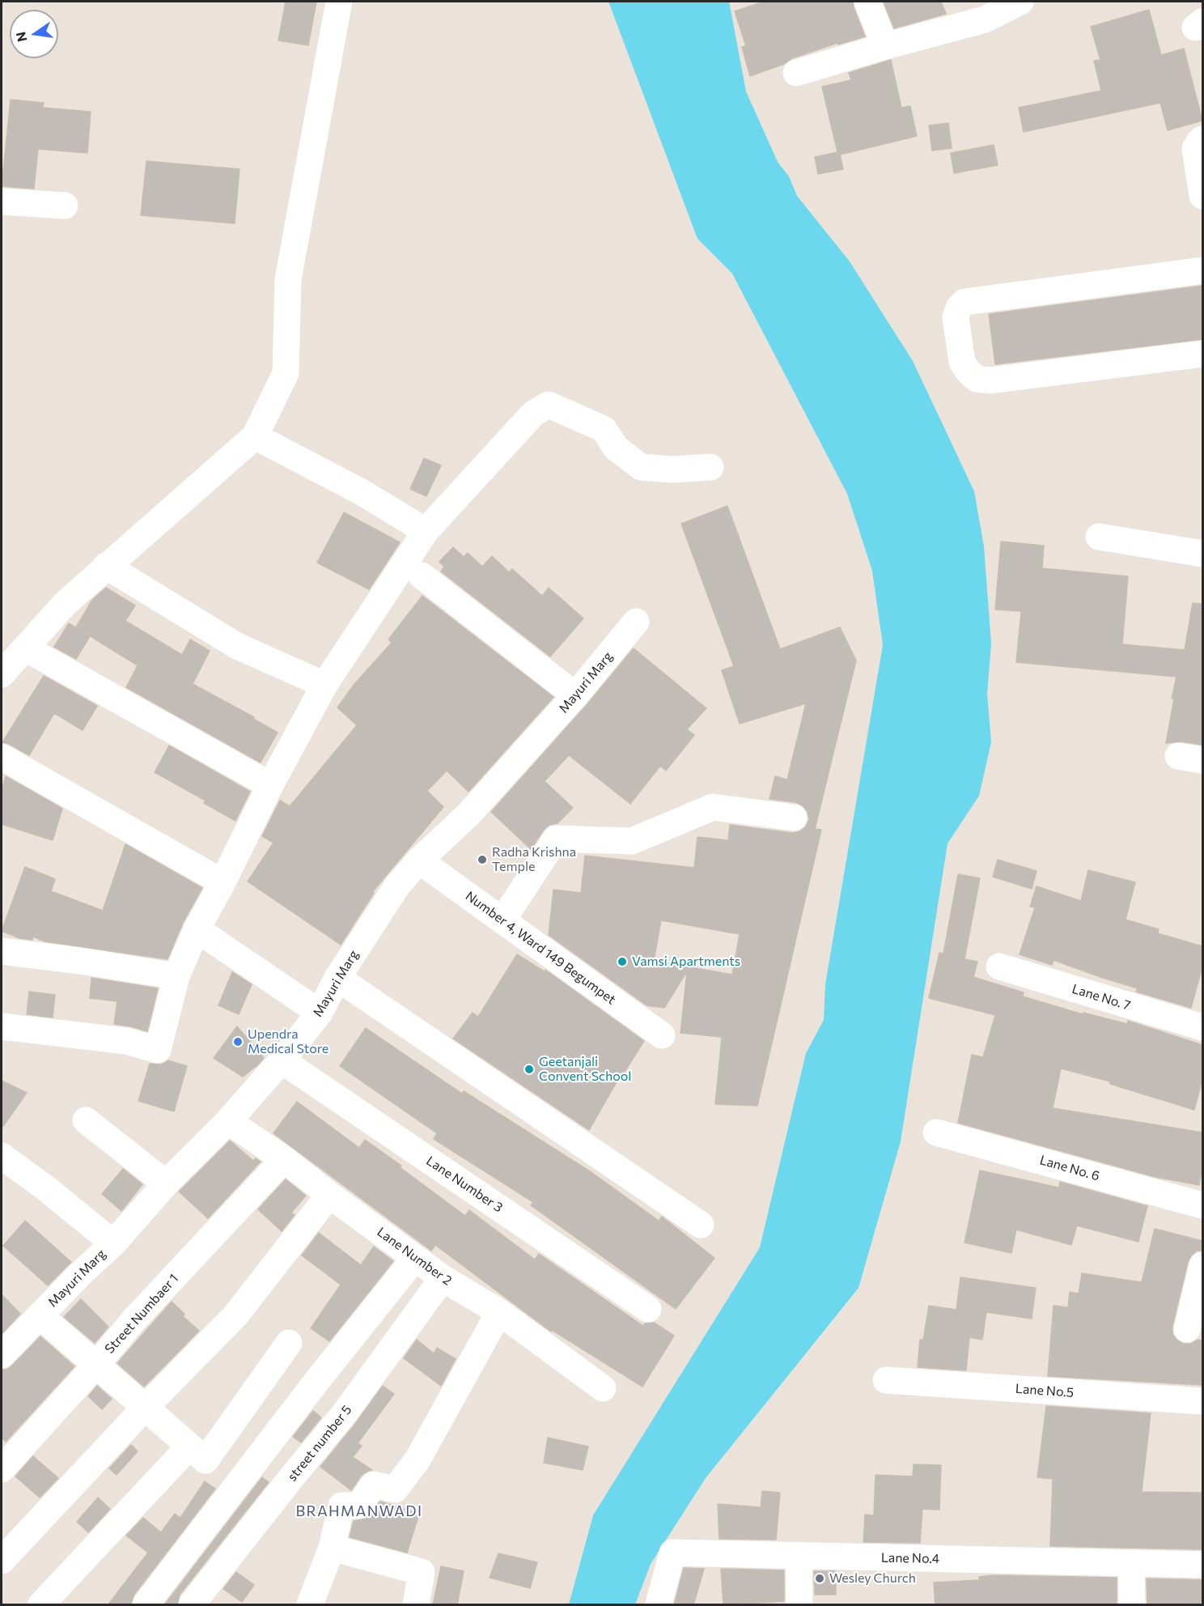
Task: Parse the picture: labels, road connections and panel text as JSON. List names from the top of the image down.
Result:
{
  "streets": {
    "street": [
      "Mayuri Marg",
      "Number 4, Ward 149 Begumpet",
      "Lane No. 7",
      "Lane No. 6",
      "Lane Number 3",
      "Lane Number 2",
      "Street Numbaer 1",
      "Lane No.5",
      "street number 5",
      "Lane No.4"
    ]
  },
  "crossings": [
    ["Mayuri Marg", "Number 4, Ward 149 Begumpet"],
    ["Mayuri Marg", "Lane Number 3"],
    ["Mayuri Marg", "Lane Number 2"],
    ["Lane Number 2", "Street Numbaer 1"],
    ["Lane Number 2", "street number 5"]
  ],
  "districts": ["BRAHMANWADI"],
  "places": [
    "Radha Krishna Temple",
    "Vamsi Apartments",
    "Upendra Medical Store",
    "Geetanjali Convent School",
    "Wesley Church"
  ],
  "north": "left"
}
